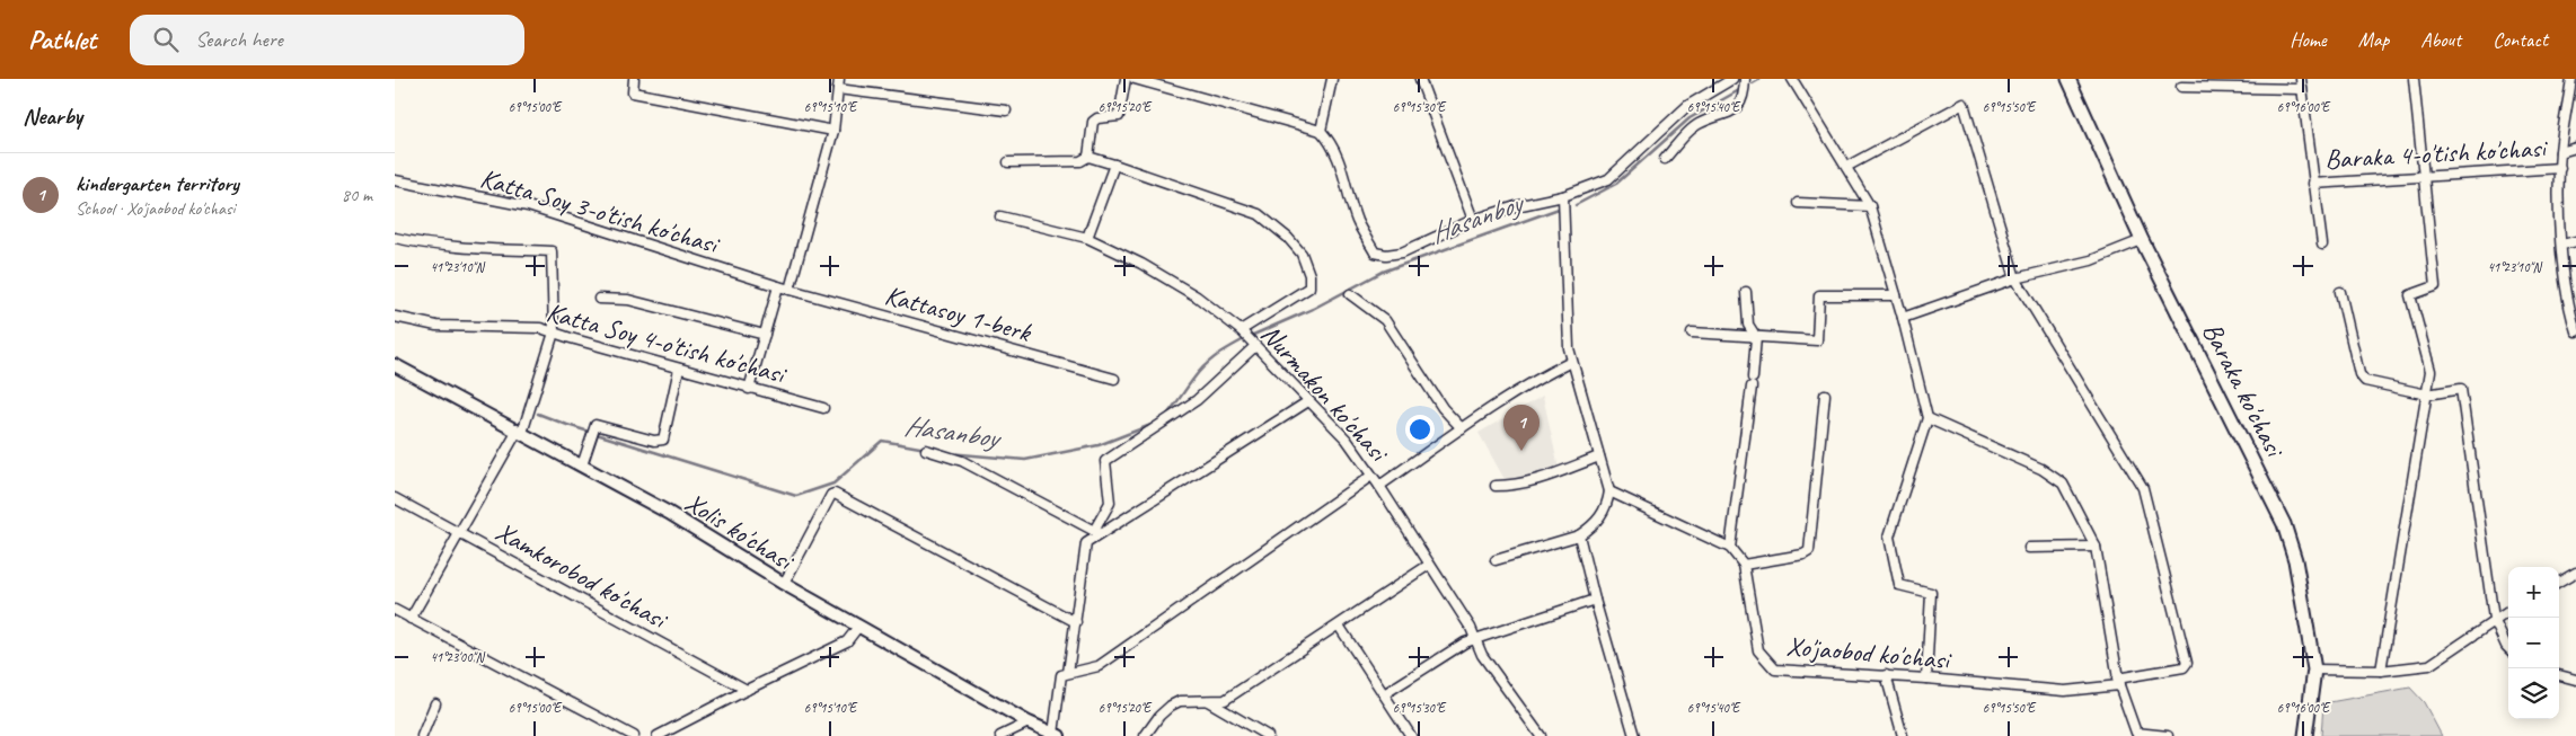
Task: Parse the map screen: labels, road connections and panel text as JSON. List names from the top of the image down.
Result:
{
  "streets": {
    "main road": ["Baraka ko'chasi"],
    "street": [
      "Baraka 4-o'tish ko'chasi",
      "Katta Soy 3-o'tish ko'chasi",
      "Kattasoy 1-berk",
      "Katta Soy 4-o'tish ko'chasi",
      "Nurmakon ko'chasi",
      "Xolis ko'chasi",
      "Xamkorobod ko'chasi",
      "Xo'jaobod ko'chasi"
    ]
  },
  "crossings": [
    ["Katta Soy 3-o'tish ko'chasi", "Kattasoy 1-berk"]
  ],
  "water": ["Hasanboy"],
  "page": {
    "header": "Pathlet",
    "search": "Search here",
    "nav": [
      "Home",
      "Map",
      "About",
      "Contact"
    ],
    "heading": "Nearby",
    "list": [
      {
        "mark": "1",
        "name": "kindergarten territory",
        "note": "School · Xo'jaobod ko'chasi",
        "value": "80 m"
      }
    ],
    "pins": "1",
    "map_buttons": ["+", "−"]
  },
  "coordinates": [
    "69°15'00\"E",
    "69°15'10\"E",
    "69°15'20\"E",
    "69°15'30\"E",
    "69°15'40\"E",
    "69°15'50\"E",
    "69°16'00\"E",
    "41°23'10\"N",
    "41°23'00\"N"
  ]
}
